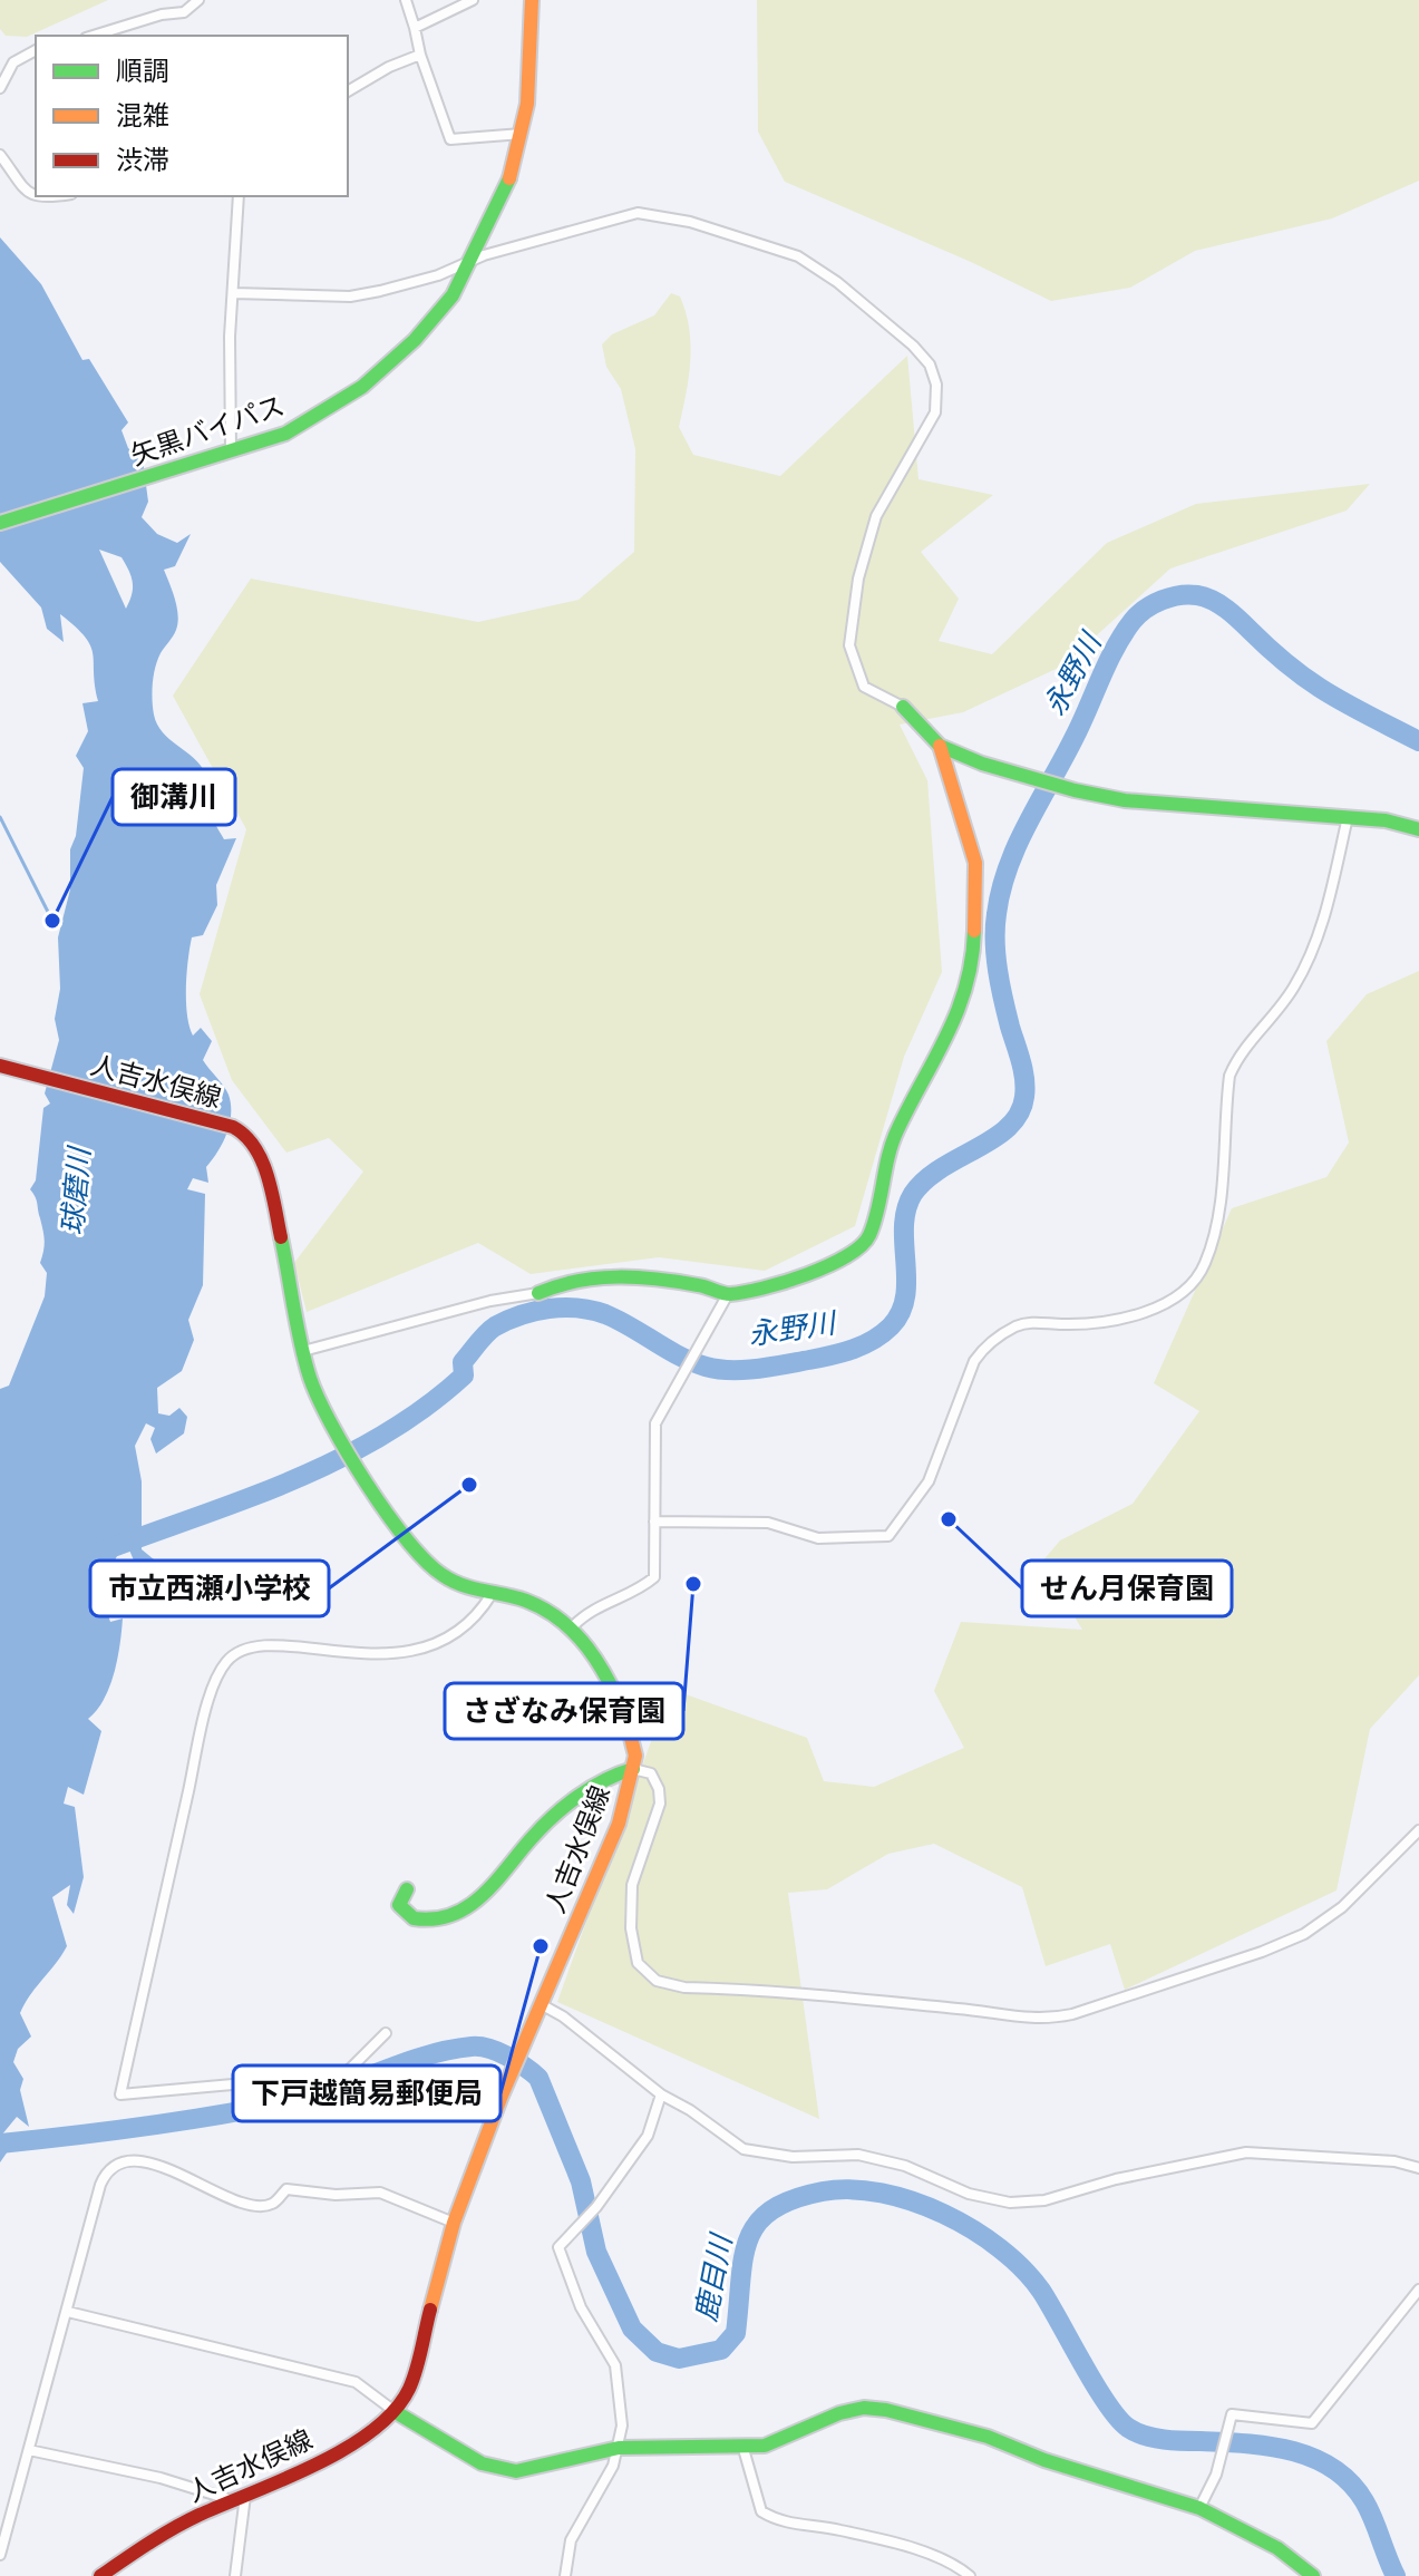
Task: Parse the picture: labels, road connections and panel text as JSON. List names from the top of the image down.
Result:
{
  "streets": {
    "main road": ["矢黒バイパス", "人吉水俣線"]
  },
  "water": ["永野川", "球磨川", "鹿目川"],
  "places": [
    "御溝川",
    "市立西瀬小学校",
    "せん月保育園",
    "さざなみ保育園",
    "下戸越簡易郵便局"
  ],
  "legend": ["順調", "混雑", "渋滞"]
}
